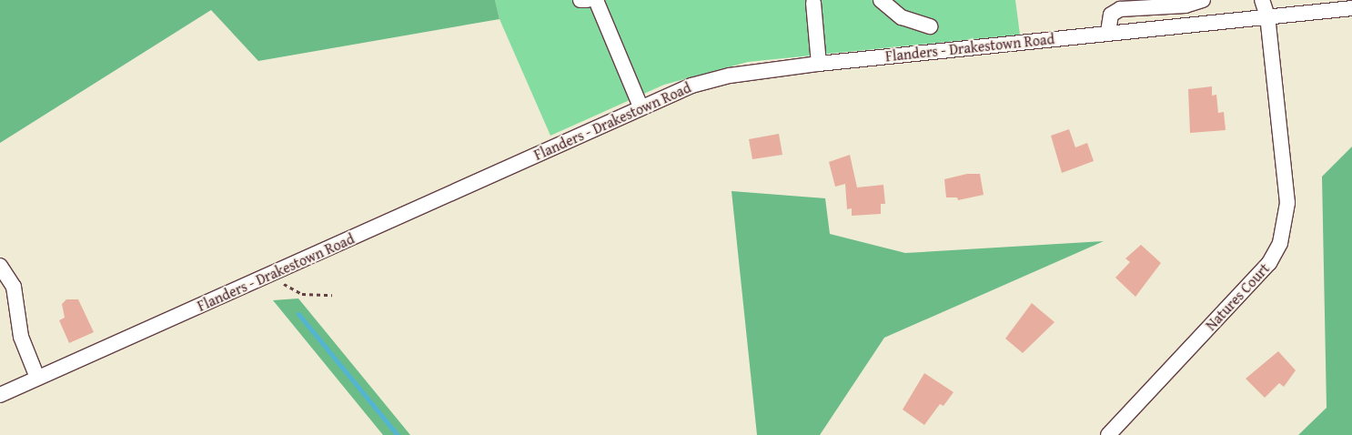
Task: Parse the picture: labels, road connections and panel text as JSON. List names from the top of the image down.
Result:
{
  "streets": {
    "street": ["Flanders - Drakestown Road", "Natures Court"]
  },
  "crossings": [
    ["Flanders - Drakestown Road", "Natures Court"]
  ]
}
